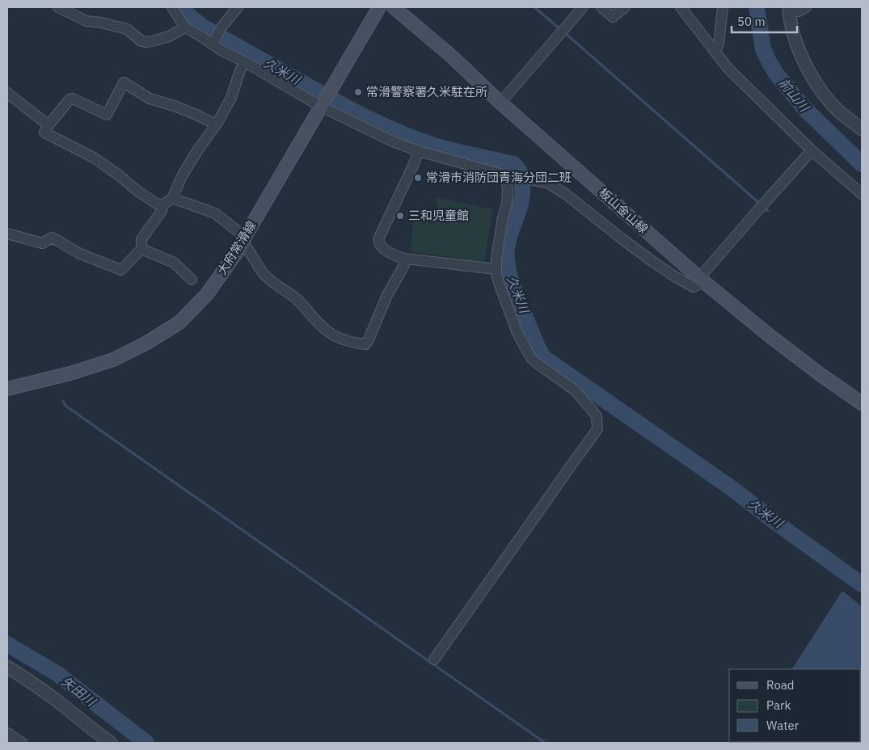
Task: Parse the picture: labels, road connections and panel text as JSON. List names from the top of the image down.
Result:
{
  "streets": {
    "main road": ["板山金山線", "大府常滑線"]
  },
  "water": ["久米川", "前山川", "矢田川"],
  "places": ["常滑警察署久米駐在所", "常滑市消防団青海分団二班", "三和児童館"],
  "legend": ["Road", "Park", "Water"],
  "scale_bar": "50 m"
}
